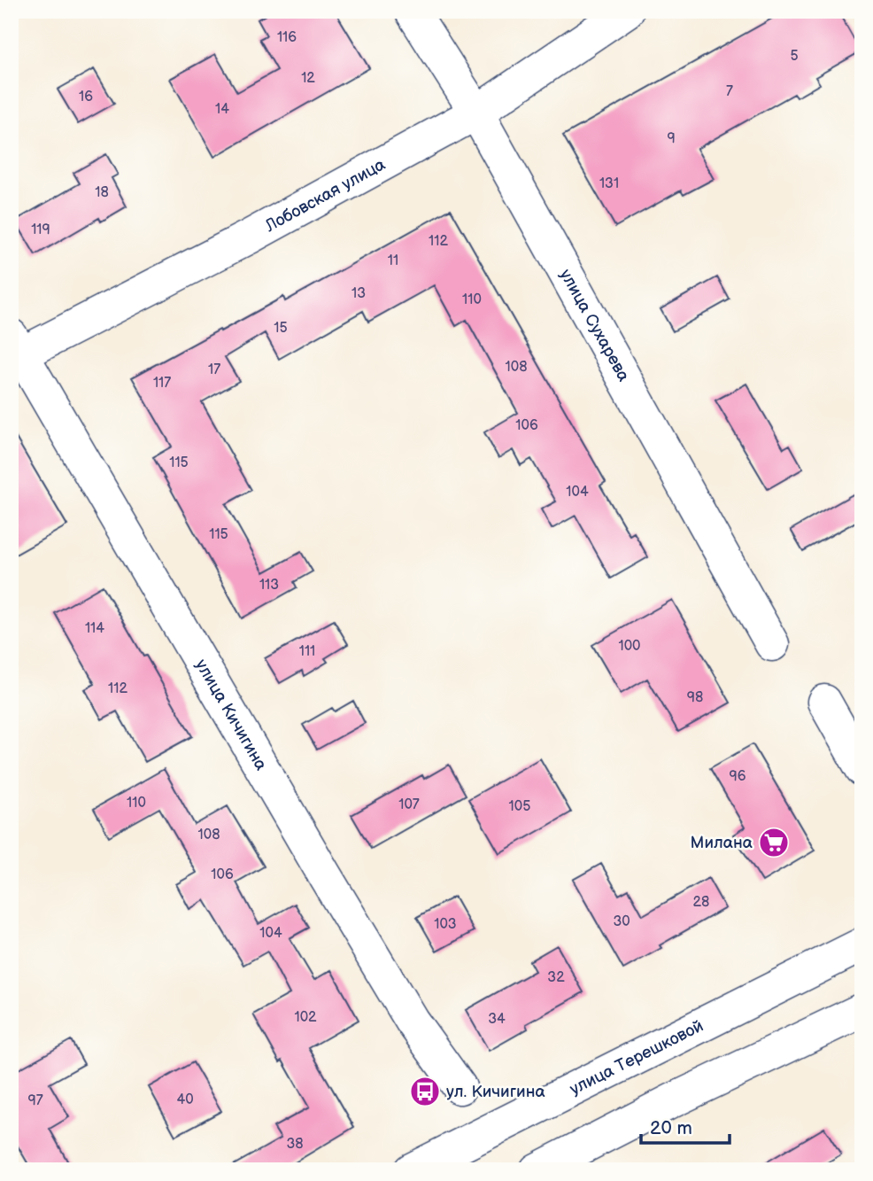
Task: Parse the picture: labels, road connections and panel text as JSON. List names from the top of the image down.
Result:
{
  "streets": {
    "street": [
      "Лобовская улица",
      "улица Сухарева",
      "улица Кичигина",
      "улица Терешковой"
    ]
  },
  "crossings": [
    ["Лобовская улица", "улица Сухарева"],
    ["Лобовская улица", "улица Кичигина"]
  ],
  "places": {
    "supermarket": ["Милана"],
    "bus stop": ["ул. Кичигина"]
  },
  "house_numbers": [
    "116",
    "5",
    "12",
    "7",
    "16",
    "14",
    "9",
    "131",
    "18",
    "119",
    "112",
    "11",
    "13",
    "110",
    "15",
    "108",
    "17",
    "117",
    "106",
    "115",
    "104",
    "115",
    "113",
    "114",
    "100",
    "111",
    "112",
    "98",
    "96",
    "110",
    "107",
    "105",
    "108",
    "106",
    "28",
    "30",
    "103",
    "104",
    "32",
    "102",
    "34",
    "40",
    "97",
    "38"
  ],
  "scale_bar": "20 m"
}
